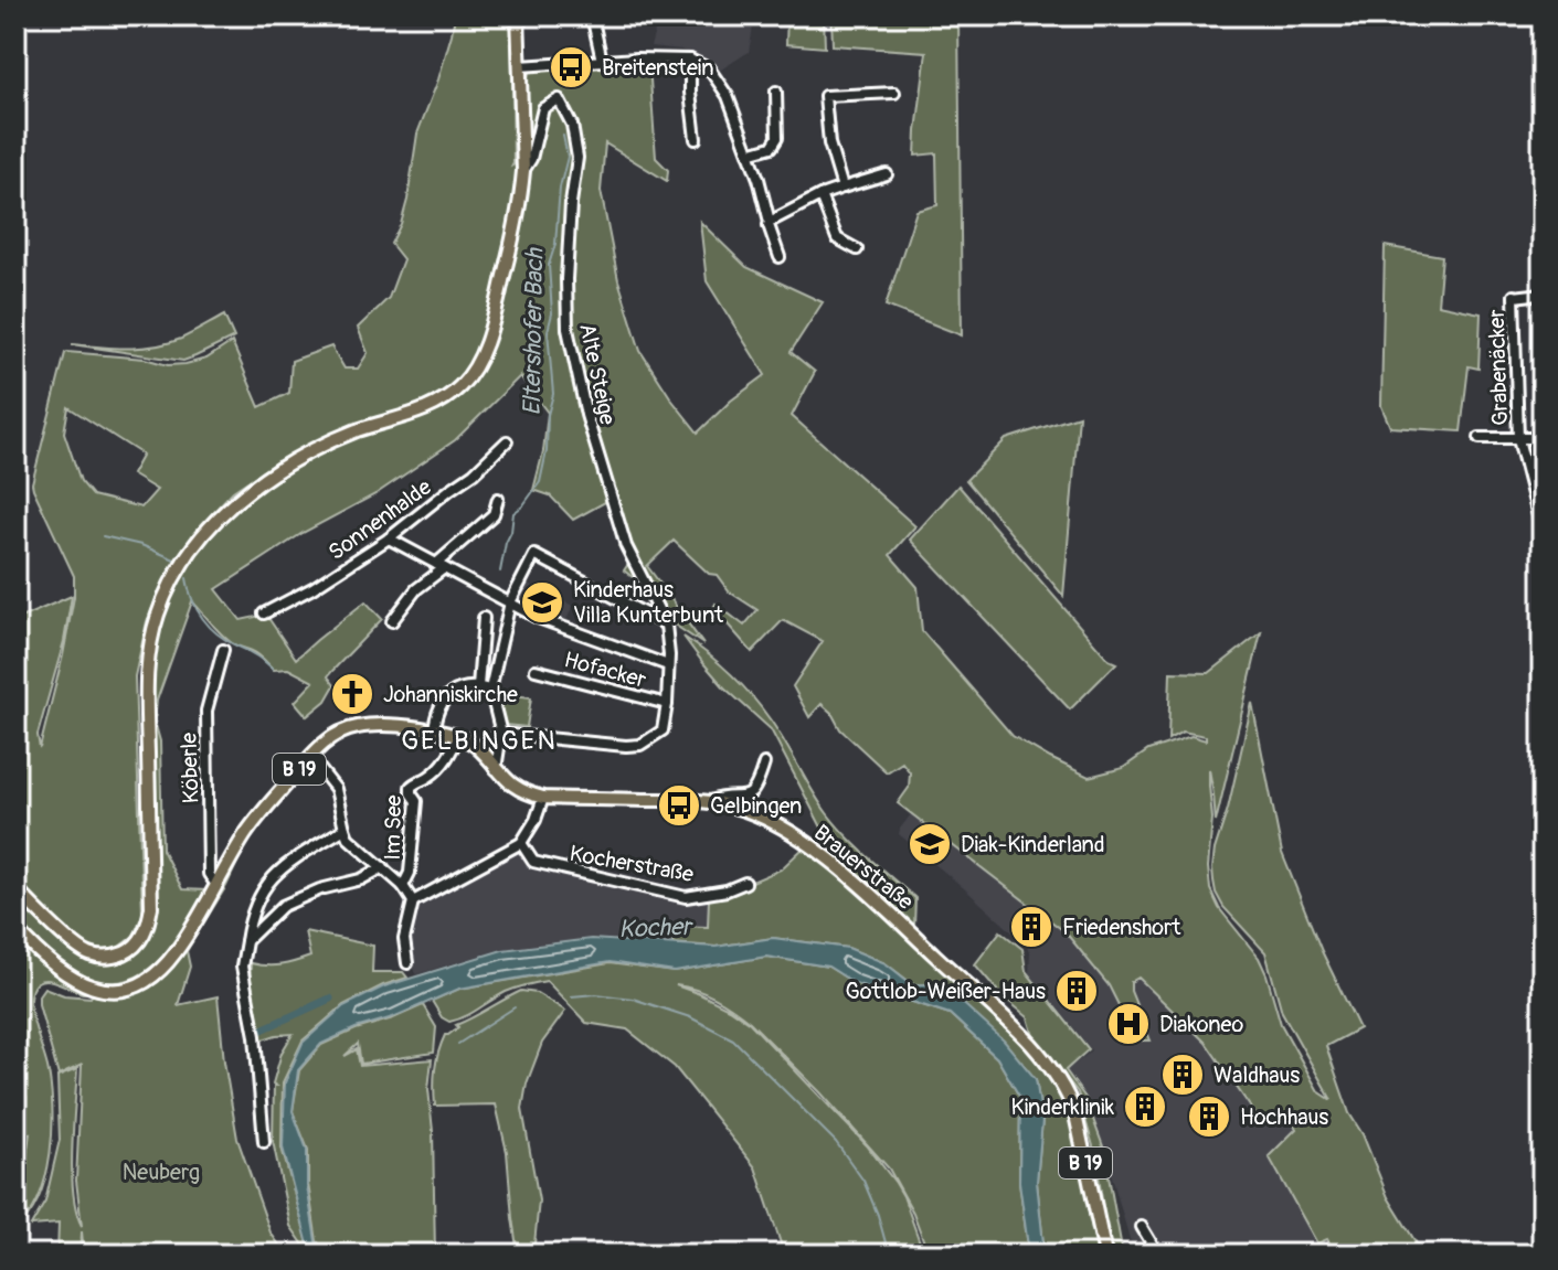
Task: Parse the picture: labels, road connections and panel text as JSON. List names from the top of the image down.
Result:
{
  "streets": {
    "main road": ["B 19", "Brauerstraße"],
    "street": [
      "Grabenäcker",
      "Alte Steige",
      "Sonnenhalde",
      "Hofacker",
      "Köberle",
      "Im See",
      "Kocherstraße"
    ]
  },
  "crossings": [
    ["Köberle", "B 19"],
    ["B 19", "Im See"],
    ["B 19", "Brauerstraße"]
  ],
  "districts": ["GELBINGEN"],
  "water": ["Eltershofer Bach", "Kocher"],
  "parks": ["Neuberg"],
  "places": {
    "bus stop": ["Breitenstein", "Gelbingen"],
    "school or university": ["Kinderhaus Villa Kunterbunt", "Diak-Kinderland"],
    "church": ["Johanniskirche"],
    "building": [
      "Friedenshort",
      "Gottlob-Weißer-Haus",
      "Waldhaus",
      "Kinderklinik",
      "Hochhaus"
    ],
    "hospital": ["Diakoneo"]
  }
}
